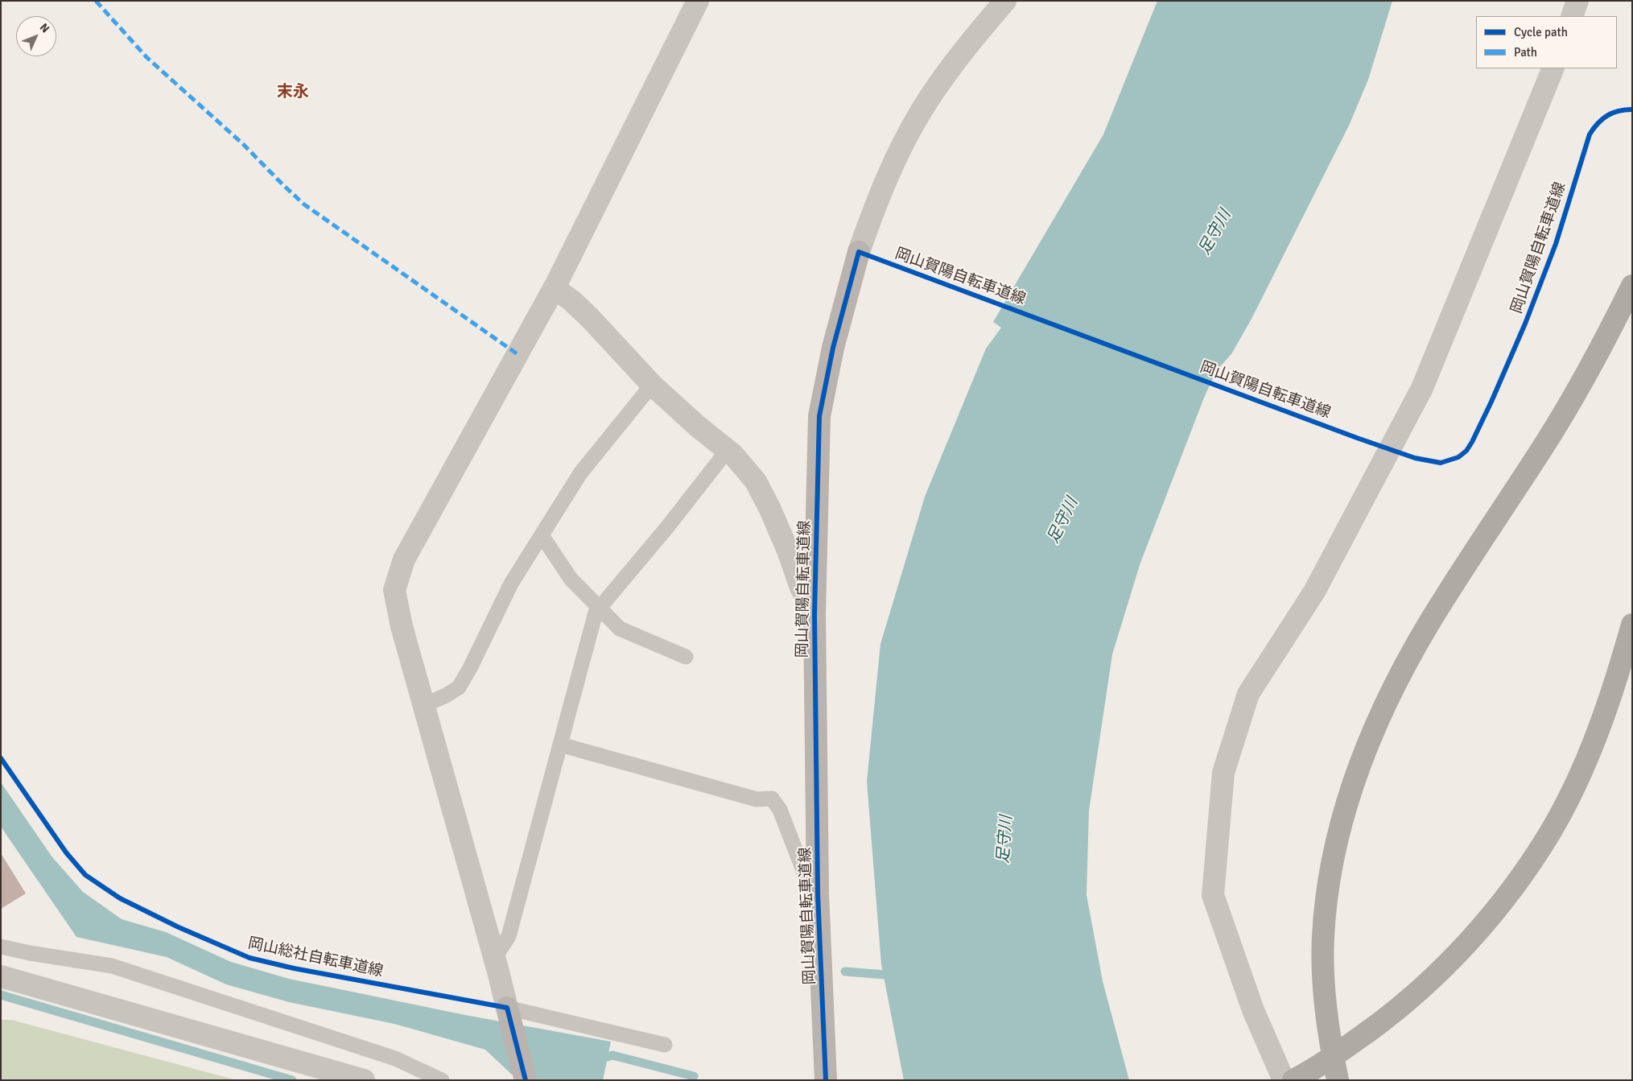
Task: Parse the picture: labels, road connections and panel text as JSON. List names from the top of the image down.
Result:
{
  "streets": {
    "main road": ["岡山賀陽自転車道線"],
    "cycle path": ["岡山総社自転車道線"]
  },
  "districts": ["末永"],
  "water": ["足守川"],
  "legend": ["Cycle path", "Path"],
  "north": "top right"
}
